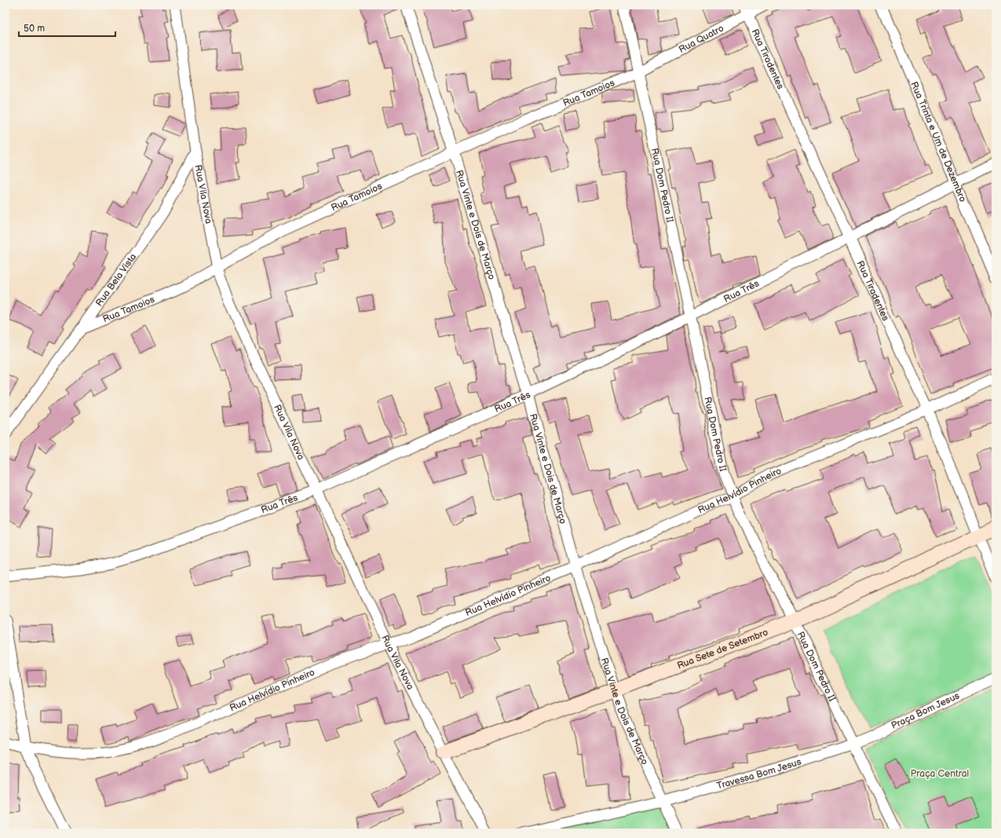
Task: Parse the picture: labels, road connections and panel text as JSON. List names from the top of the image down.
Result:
{
  "streets": {
    "street": [
      "Rua Quatro",
      "Rua Tiradentes",
      "Rua Tamoios",
      "Rua Trinta e Um de Dezembro",
      "Rua Dom Pedro II",
      "Rua Vila Nova",
      "Rua Vinte e Dois de Março",
      "Rua Bela Vista",
      "Rua Três",
      "Rua Helvídio Pinheiro",
      "Rua Sete de Setembro",
      "Praça Bom Jesus",
      "Travessa Bom Jesus"
    ]
  },
  "crossings": [
    ["Rua Quatro", "Rua Tiradentes"],
    ["Rua Quatro", "Rua Tamoios"],
    ["Rua Quatro", "Rua Dom Pedro II"],
    ["Rua Tiradentes", "Rua Três"],
    ["Rua Tiradentes", "Rua Helvídio Pinheiro"],
    ["Rua Tiradentes", "Rua Sete de Setembro"],
    ["Rua Tamoios", "Rua Dom Pedro II"],
    ["Rua Tamoios", "Rua Vila Nova"],
    ["Rua Tamoios", "Rua Vinte e Dois de Março"],
    ["Rua Tamoios", "Rua Bela Vista"],
    ["Rua Trinta e Um de Dezembro", "Rua Três"],
    ["Rua Dom Pedro II", "Rua Três"],
    ["Rua Dom Pedro II", "Rua Helvídio Pinheiro"],
    ["Rua Dom Pedro II", "Rua Sete de Setembro"],
    ["Rua Dom Pedro II", "Praça Bom Jesus"],
    ["Rua Dom Pedro II", "Travessa Bom Jesus"],
    ["Rua Vila Nova", "Rua Bela Vista"],
    ["Rua Vila Nova", "Rua Três"],
    ["Rua Vila Nova", "Rua Helvídio Pinheiro"],
    ["Rua Vila Nova", "Rua Sete de Setembro"],
    ["Rua Vinte e Dois de Março", "Rua Três"],
    ["Rua Vinte e Dois de Março", "Rua Helvídio Pinheiro"],
    ["Rua Vinte e Dois de Março", "Rua Sete de Setembro"],
    ["Rua Vinte e Dois de Março", "Travessa Bom Jesus"],
    ["Praça Bom Jesus", "Travessa Bom Jesus"]
  ],
  "parks": ["Praça Central"],
  "scale_bar": "50 m"
}
